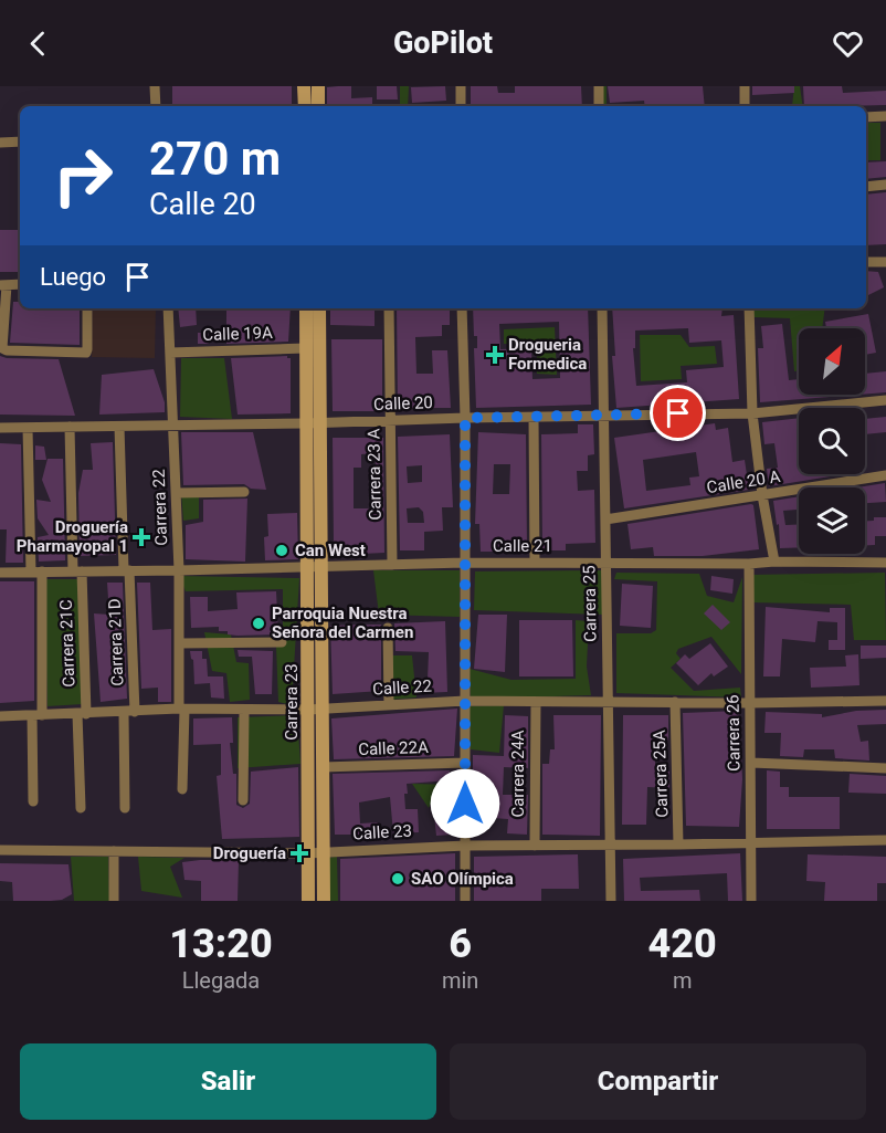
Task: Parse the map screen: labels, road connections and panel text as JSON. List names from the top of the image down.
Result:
{
  "streets": {
    "street": [
      "Calle 19A",
      "Calle 20",
      "Carrera 23 A",
      "Calle 20 A",
      "Carrera 22",
      "Calle 21",
      "Carrera 25",
      "Carrera 21D",
      "Carrera 21C",
      "Calle 22",
      "Carrera 23",
      "Carrera 26",
      "Calle 22A",
      "Carrera 24A",
      "Carrera 25A",
      "Calle 23"
    ]
  },
  "crossings": [
    ["Calle 19A", "Carrera 22"],
    ["Calle 19A", "Carrera 23"],
    ["Calle 20", "Carrera 23 A"],
    ["Calle 20", "Carrera 22"],
    ["Calle 20", "Carrera 25"],
    ["Calle 20", "Carrera 21D"],
    ["Calle 20", "Carrera 21C"],
    ["Calle 20", "Carrera 23"],
    ["Carrera 23 A", "Calle 21"],
    ["Calle 20 A", "Carrera 25"],
    ["Carrera 22", "Calle 21"],
    ["Carrera 22", "Calle 22"],
    ["Calle 21", "Carrera 25"],
    ["Calle 21", "Carrera 21D"],
    ["Calle 21", "Carrera 21C"],
    ["Calle 21", "Carrera 23"],
    ["Calle 21", "Carrera 26"],
    ["Carrera 25", "Calle 22"],
    ["Carrera 25", "Calle 23"],
    ["Carrera 21D", "Calle 22"],
    ["Carrera 21C", "Calle 22"],
    ["Calle 22", "Carrera 23"],
    ["Calle 22", "Carrera 26"],
    ["Calle 22", "Carrera 24A"],
    ["Calle 22", "Carrera 25A"],
    ["Carrera 23", "Calle 22A"],
    ["Carrera 23", "Calle 23"],
    ["Carrera 26", "Calle 23"],
    ["Carrera 24A", "Calle 23"],
    ["Carrera 25A", "Calle 23"]
  ],
  "places": {
    "health": ["Drogueria Formedica", "Droguería Pharmayopal 1", "Droguería"],
    "other": ["Can West", "Parroquia Nuestra Señora del Carmen", "SAO Olímpica"]
  },
  "north": "top right",
  "page": {
    "header": "GoPilot",
    "turn": ["270 m", "Calle 20"],
    "then": "Luego",
    "eta": [
      "13:20",
      "Llegada",
      "6",
      "min",
      "420",
      "m"
    ],
    "buttons": ["Salir", "Compartir"]
  }
}
